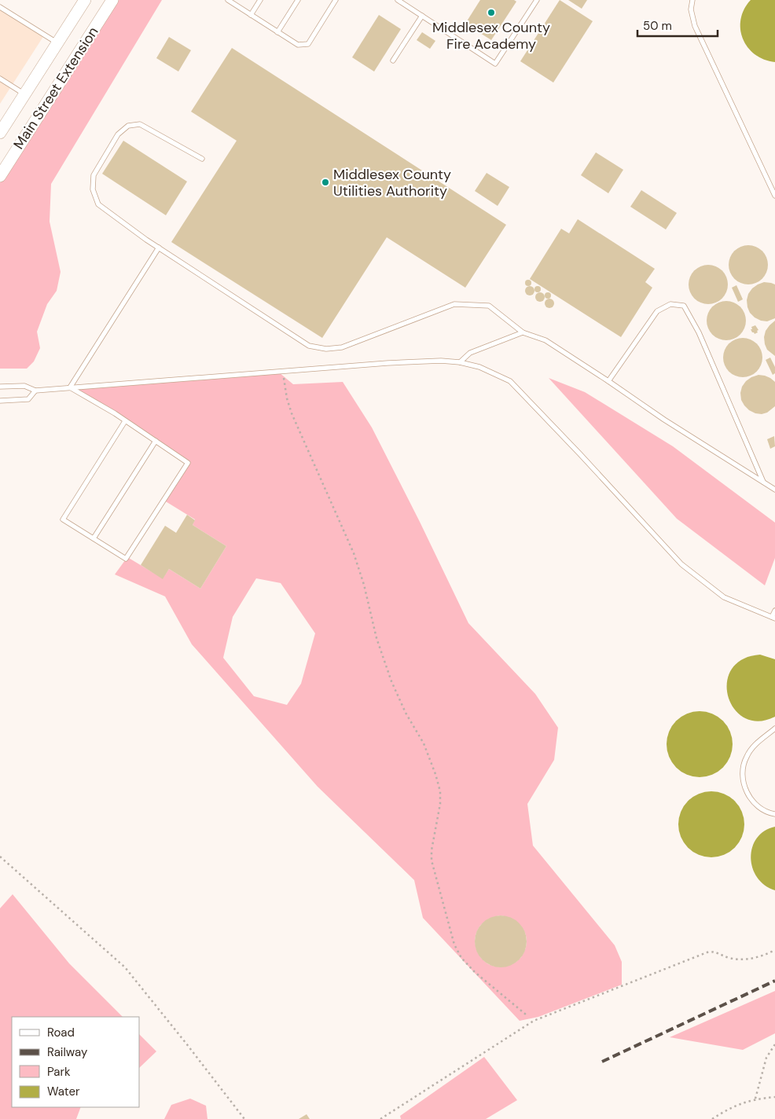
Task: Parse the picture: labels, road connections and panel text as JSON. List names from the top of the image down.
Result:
{
  "streets": {
    "main road": ["Main Street Extension"]
  },
  "places": ["Middlesex County Fire Academy", "Middlesex County Utilities Authority"],
  "legend": [
    "Road",
    "Railway",
    "Park",
    "Water"
  ],
  "scale_bar": "50 m"
}
